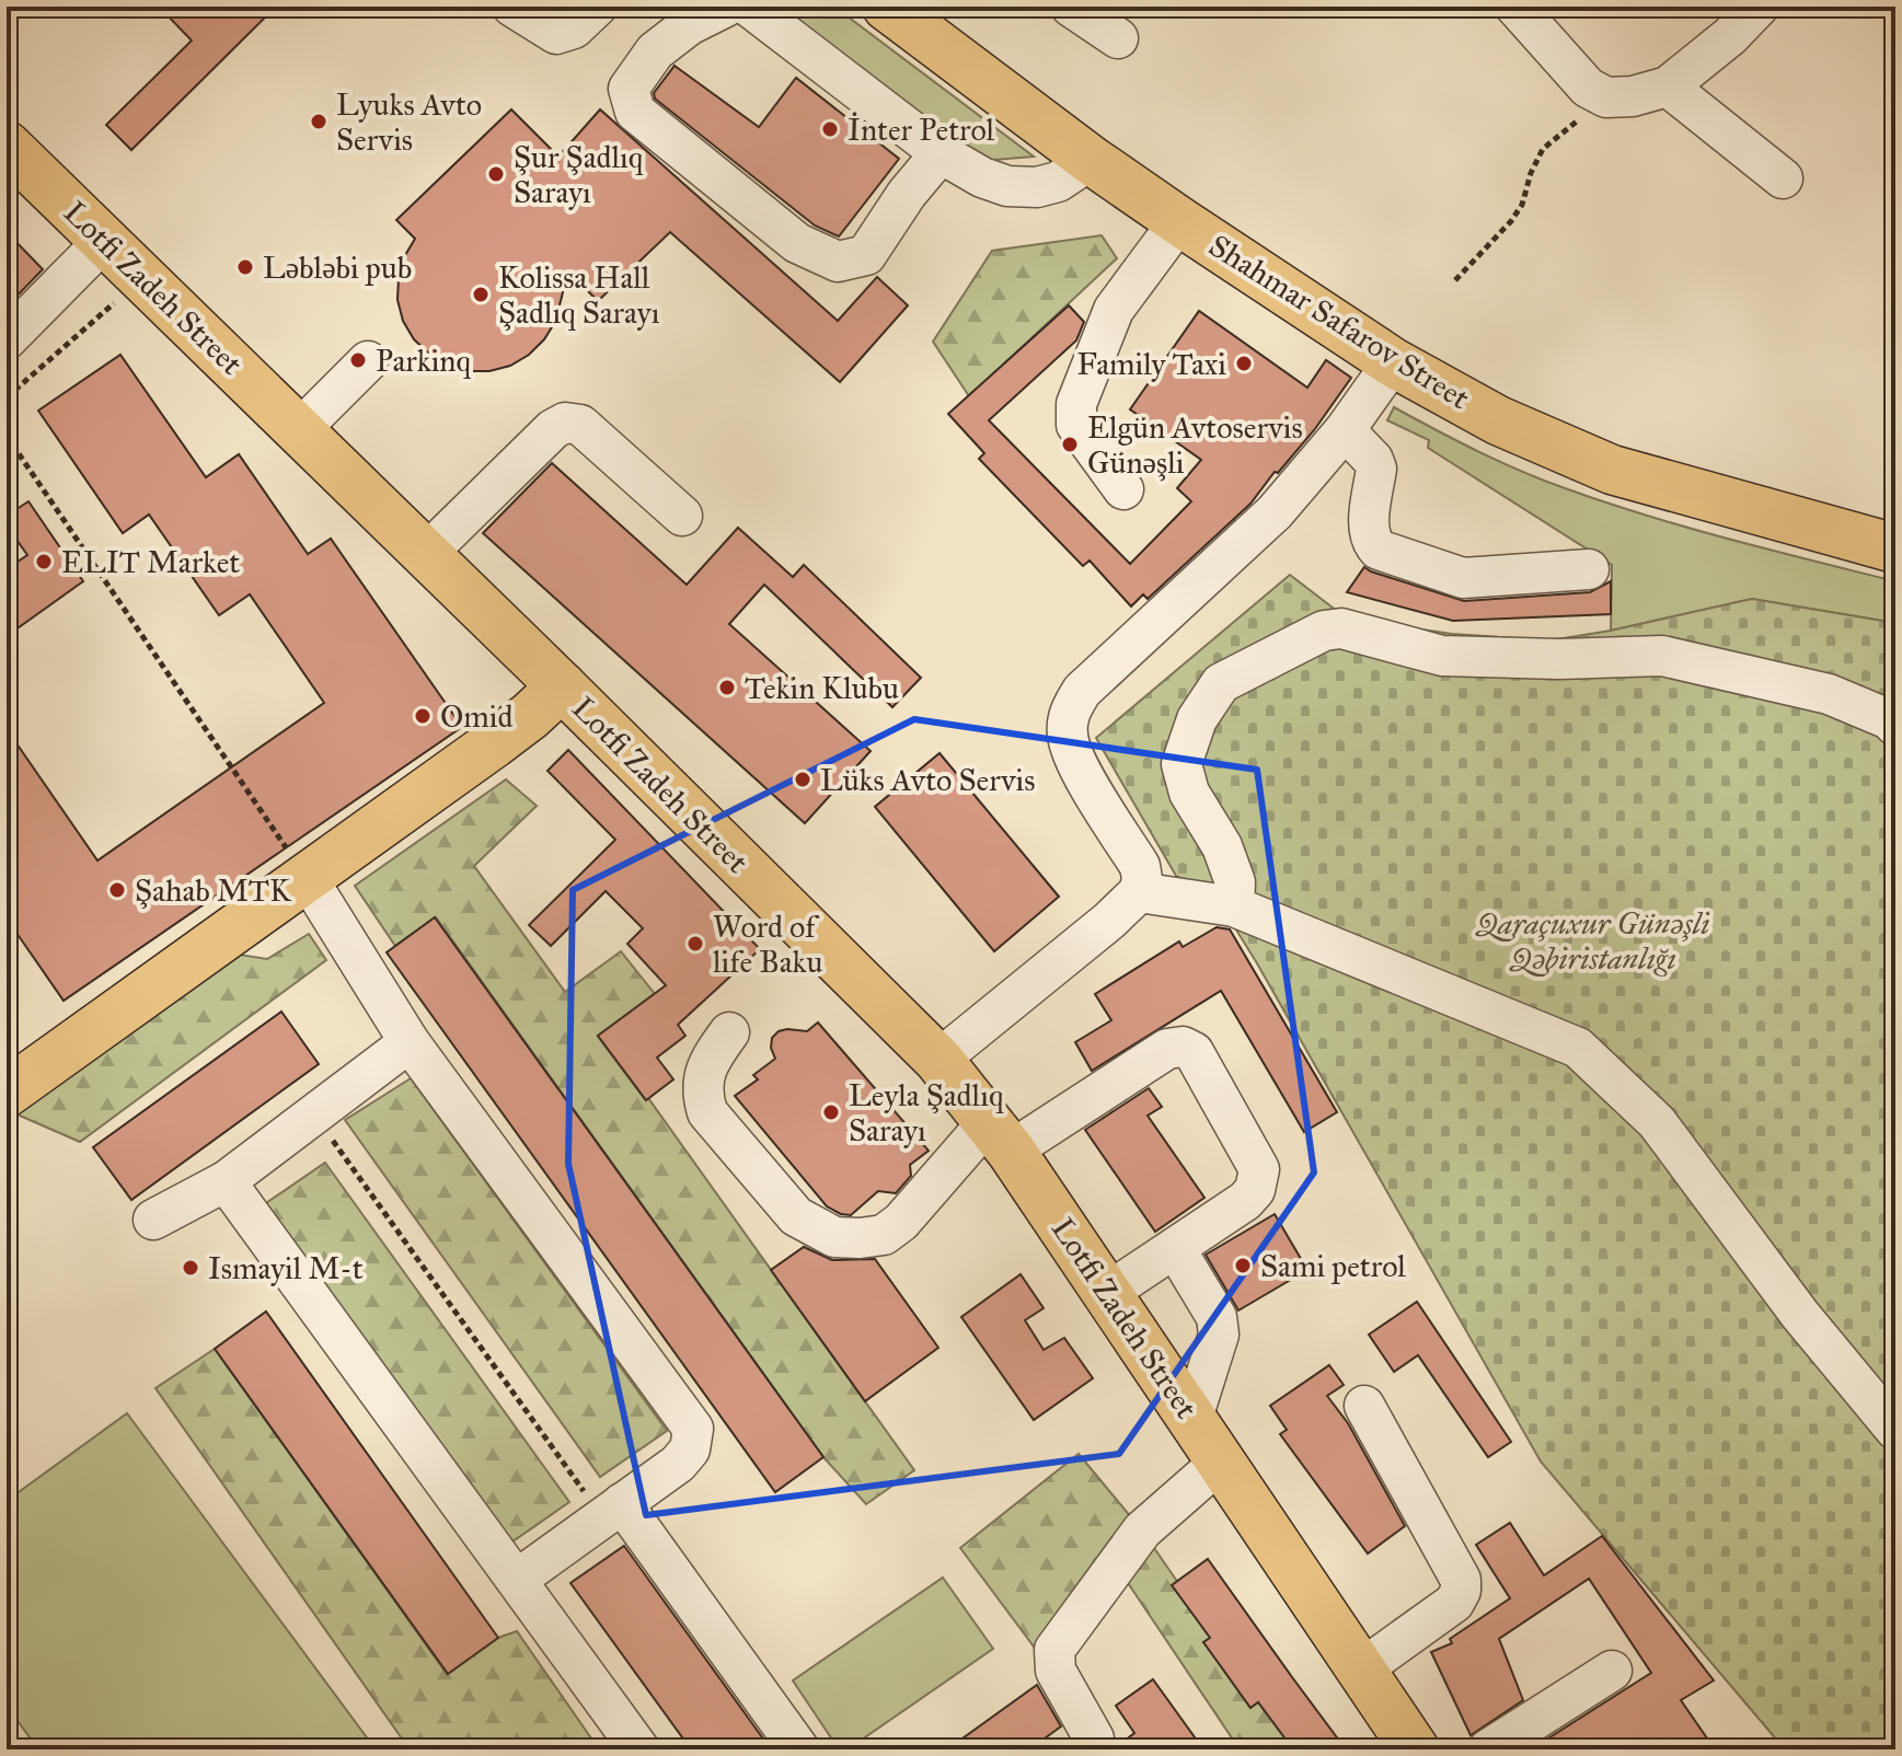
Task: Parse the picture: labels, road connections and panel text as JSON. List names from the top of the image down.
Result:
{
  "streets": {
    "main road": ["Lotfi Zadeh Street", "Shahmar Safarov Street"]
  },
  "parks": ["Qaraçuxur Günəşli Qəbiristanlığı"],
  "places": [
    "Lyuks Avto Servis",
    "İnter Petrol",
    "Şur Şadlıq Sarayı",
    "Ləbləbi pub",
    "Kolissa Hall Şadlıq Sarayı",
    "Parkinq",
    "Family Taxi",
    "Elgün Avtoservis Günəşli",
    "ELIT Market",
    "Tekin Klubu",
    "Omid",
    "Lüks Avto Servis",
    "Şahab MTK",
    "Word of life Baku",
    "Leyla Şadlıq Sarayı",
    "Sami petrol",
    "Ismayil M-t"
  ]
}
